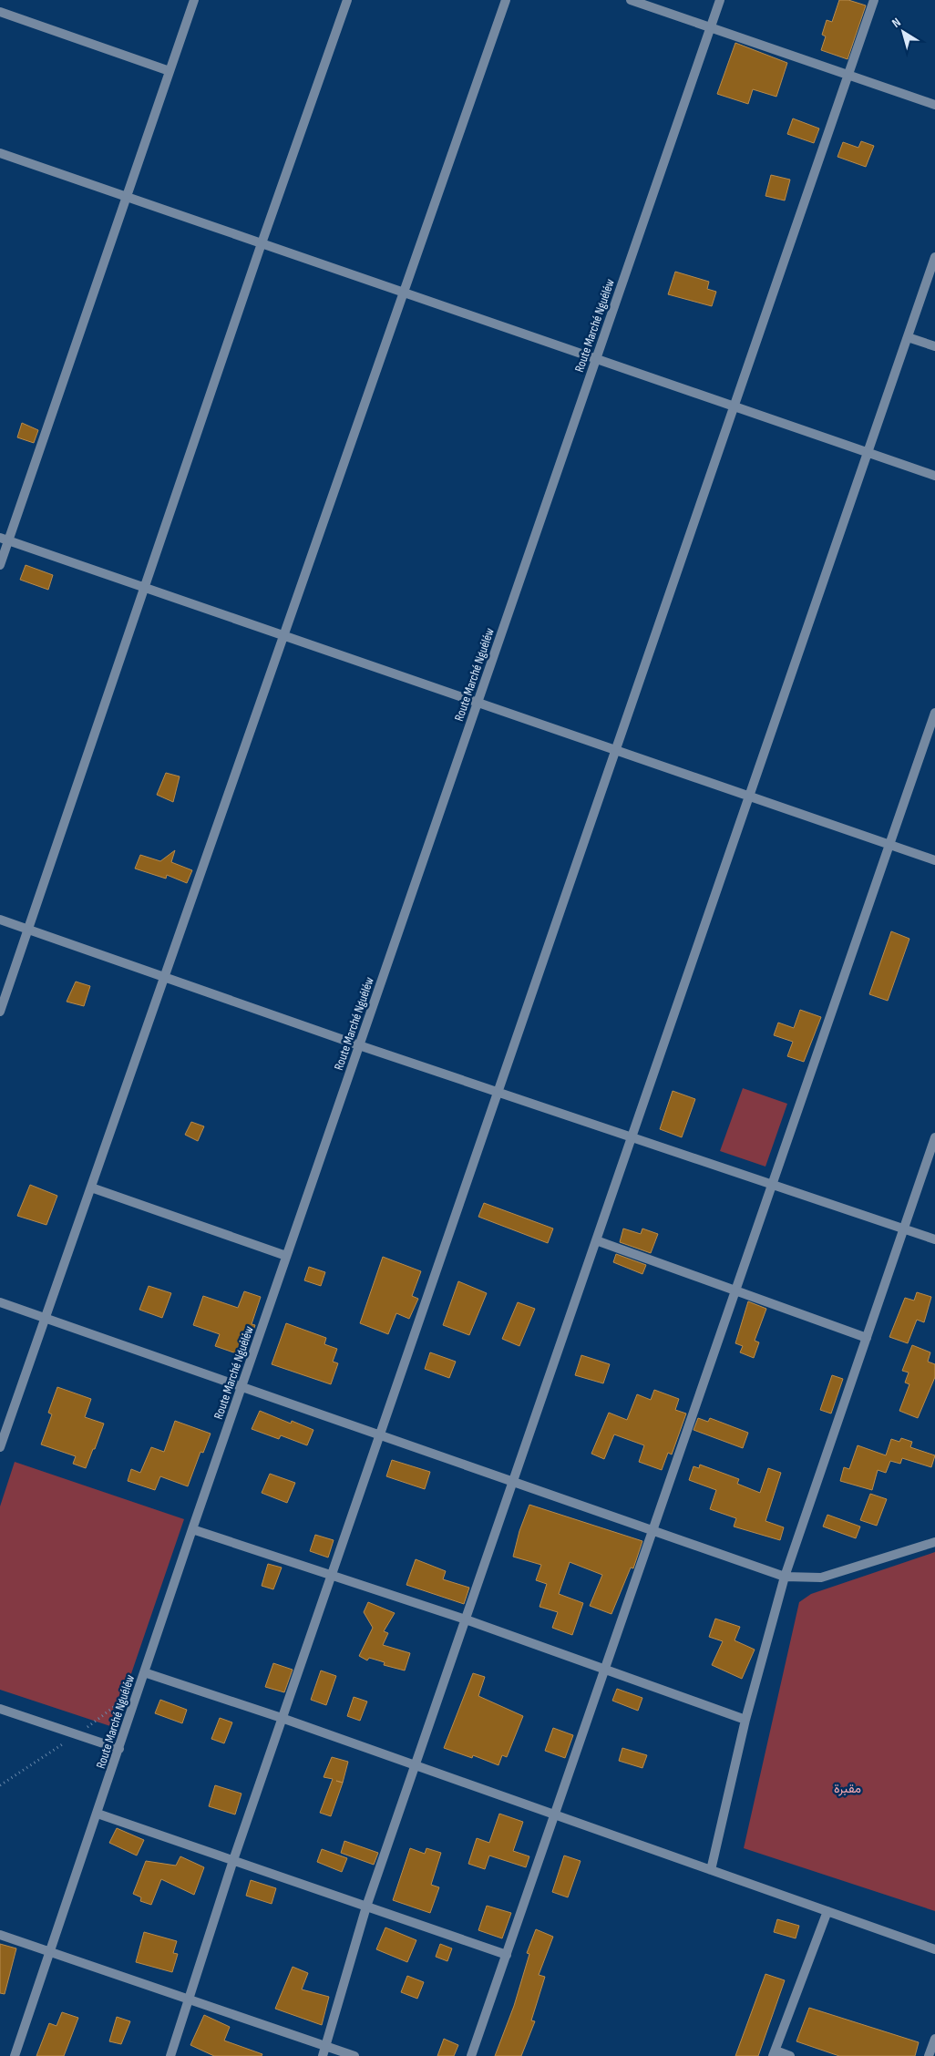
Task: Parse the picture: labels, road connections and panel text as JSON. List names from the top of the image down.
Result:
{
  "streets": {
    "street": ["Route Marché Nguéléw"]
  },
  "parks": ["مقبرة"],
  "north": "top left"
}
